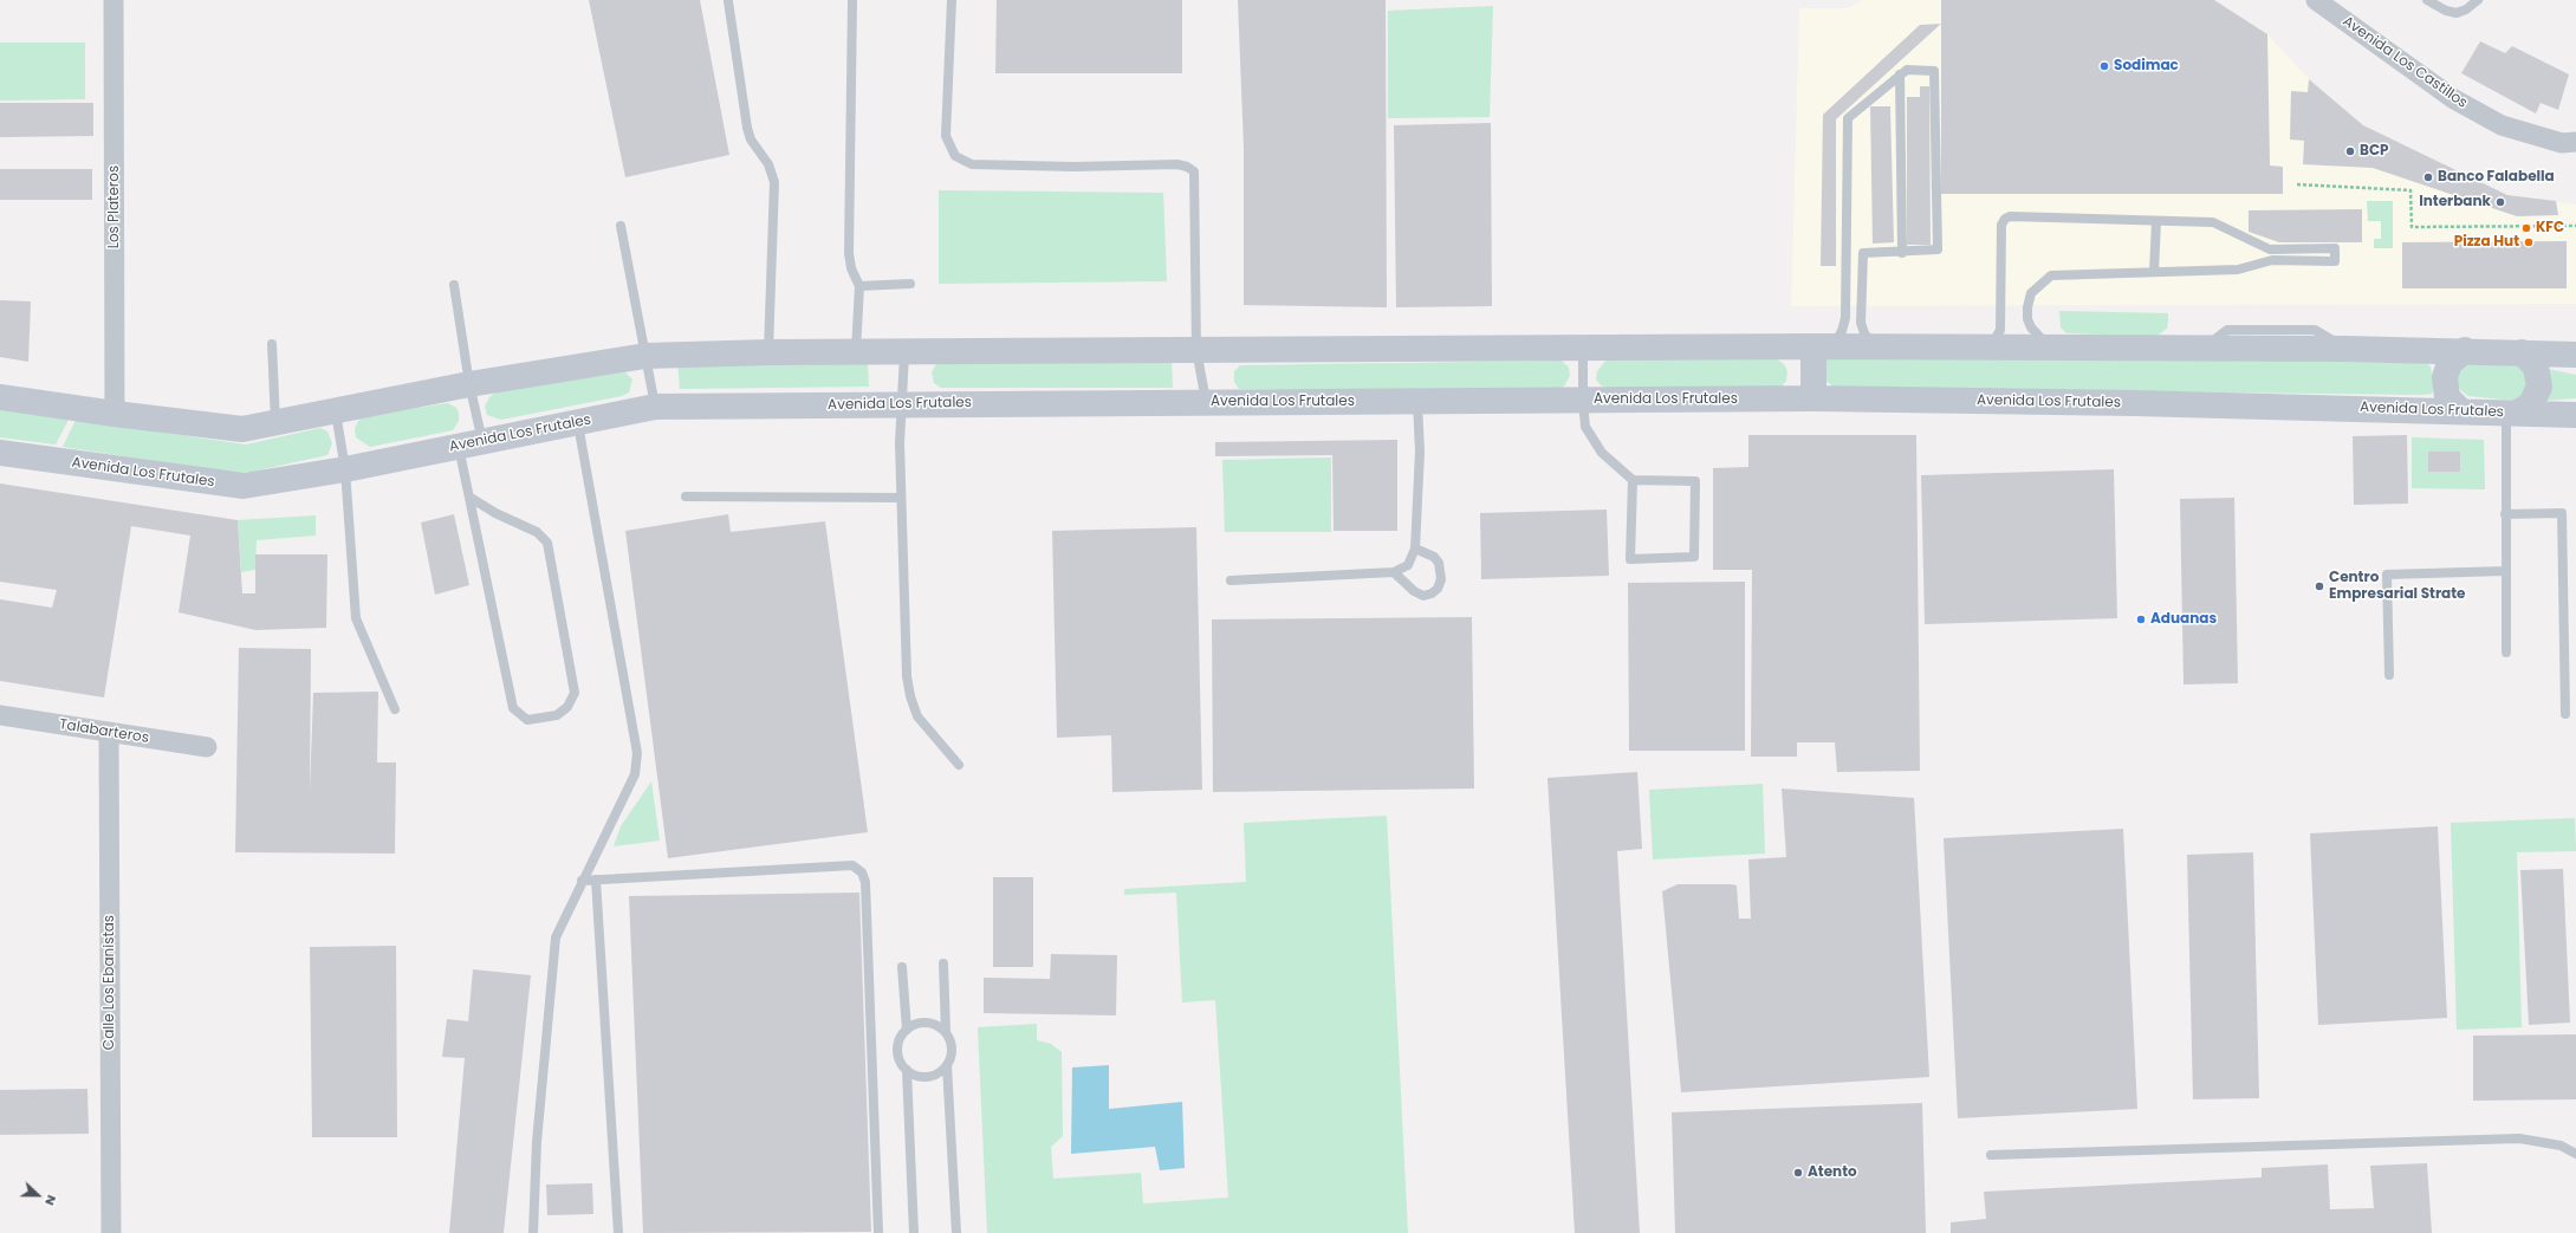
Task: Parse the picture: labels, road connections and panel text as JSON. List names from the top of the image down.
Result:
{
  "streets": {
    "main road": ["Avenida Los Frutales"],
    "street": [
      "Avenida Los Castillos",
      "Los Plateros",
      "Talabarteros",
      "Calle Los Ebanistas"
    ]
  },
  "crossings": [
    ["Talabarteros", "Calle Los Ebanistas"]
  ],
  "places": [
    "Sodimac",
    "BCP",
    "Banco Falabella",
    "Interbank",
    "KFC",
    "Pizza Hut",
    "Centro Empresarial Strate",
    "Aduanas",
    "Atento"
  ],
  "north": "right"
}
